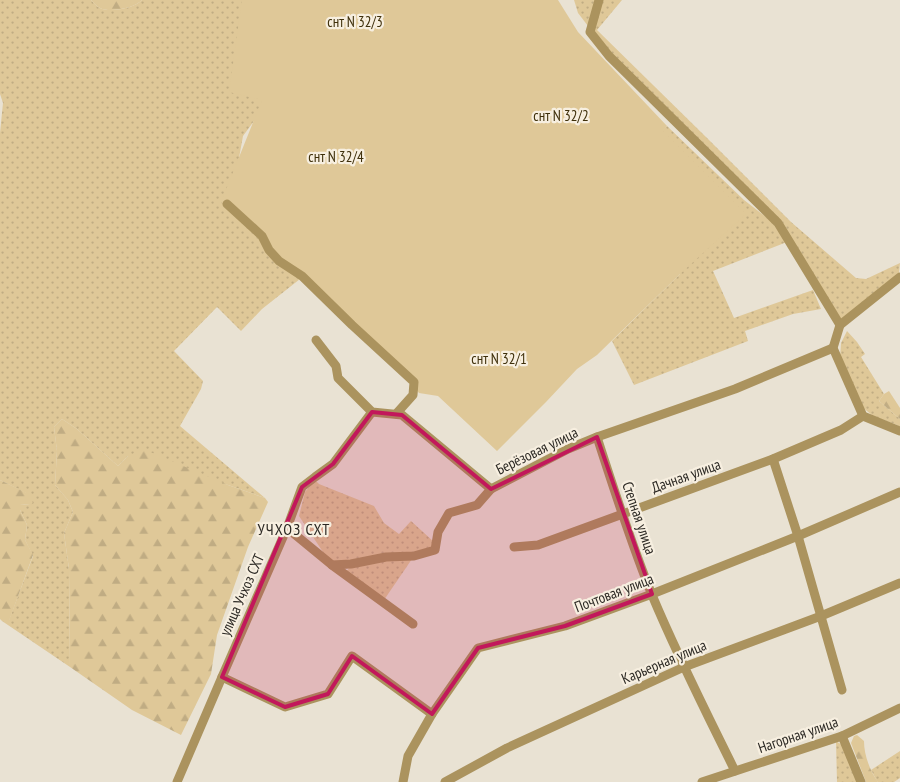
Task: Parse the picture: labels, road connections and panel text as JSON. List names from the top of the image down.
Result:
{
  "streets": {
    "street": [
      "Берёзовая улица",
      "Дачная улица",
      "Степная улица",
      "Почтовая улица",
      "улица Учхоз СХТ",
      "Карьерная улица",
      "Нагорная улица"
    ]
  },
  "crossings": [
    ["Берёзовая улица", "Степная улица"],
    ["Дачная улица", "Степная улица"],
    ["Степная улица", "Почтовая улица"],
    ["Степная улица", "Карьерная улица"],
    ["Степная улица", "Нагорная улица"]
  ],
  "districts": ["УЧХОЗ СХТ"],
  "parks": [
    "снт N 32/3",
    "снт N 32/2",
    "снт N 32/4",
    "снт N 32/1"
  ]
}
